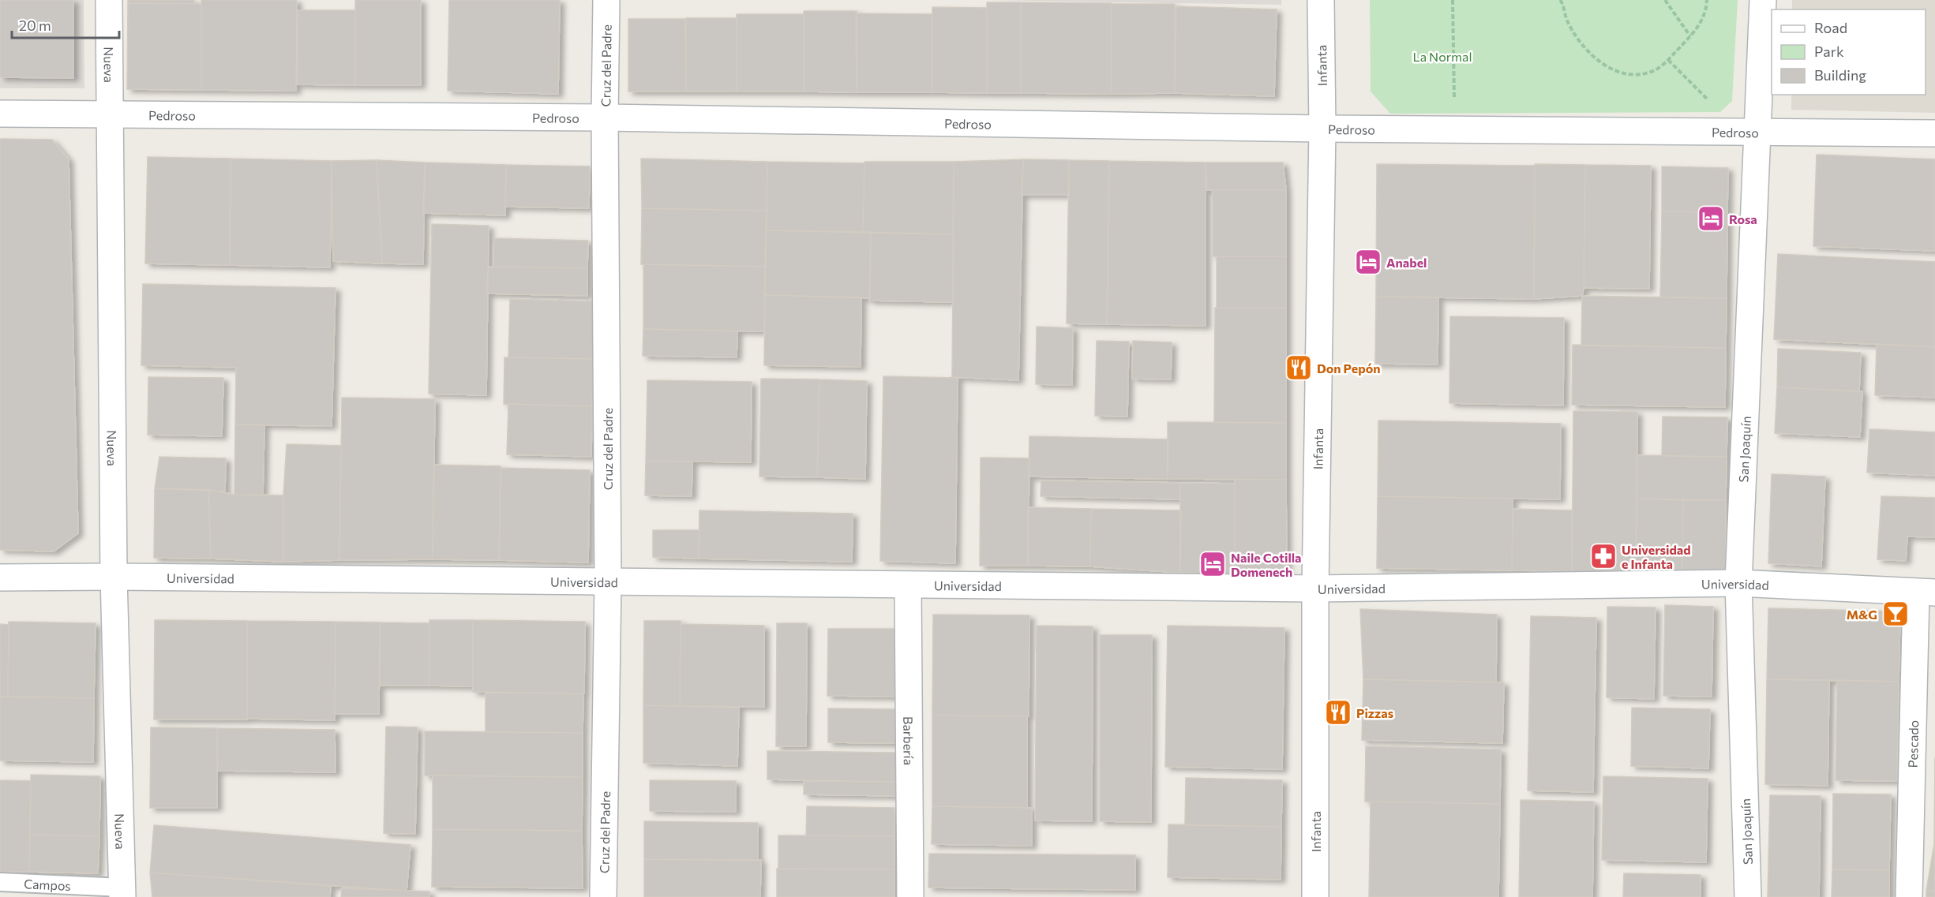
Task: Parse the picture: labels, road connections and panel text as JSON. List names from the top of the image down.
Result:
{
  "streets": {
    "street": [
      "Nueva",
      "Cruz del Padre",
      "Infanta",
      "Pedroso",
      "San Joaquín",
      "Universidad",
      "Barbería",
      "Pescado"
    ],
    "lane": ["Campos"]
  },
  "crossings": [
    ["Nueva", "Pedroso"],
    ["Nueva", "Universidad"],
    ["Nueva", "Campos"],
    ["Cruz del Padre", "Pedroso"],
    ["Cruz del Padre", "Universidad"],
    ["Infanta", "Pedroso"],
    ["Infanta", "Universidad"],
    ["Pedroso", "San Joaquín"],
    ["San Joaquín", "Universidad"],
    ["Universidad", "Barbería"],
    ["Universidad", "Pescado"]
  ],
  "parks": ["La Normal"],
  "places": {
    "hotel": ["Rosa", "Anabel", "Naile Cotilla Domenech"],
    "restaurant": ["Don Pepón", "Pizzas"],
    "pharmacy": ["Universidad e Infanta"],
    "bar": ["M&G"]
  },
  "legend": ["Road", "Park", "Building"],
  "scale_bar": "20 m"
}
